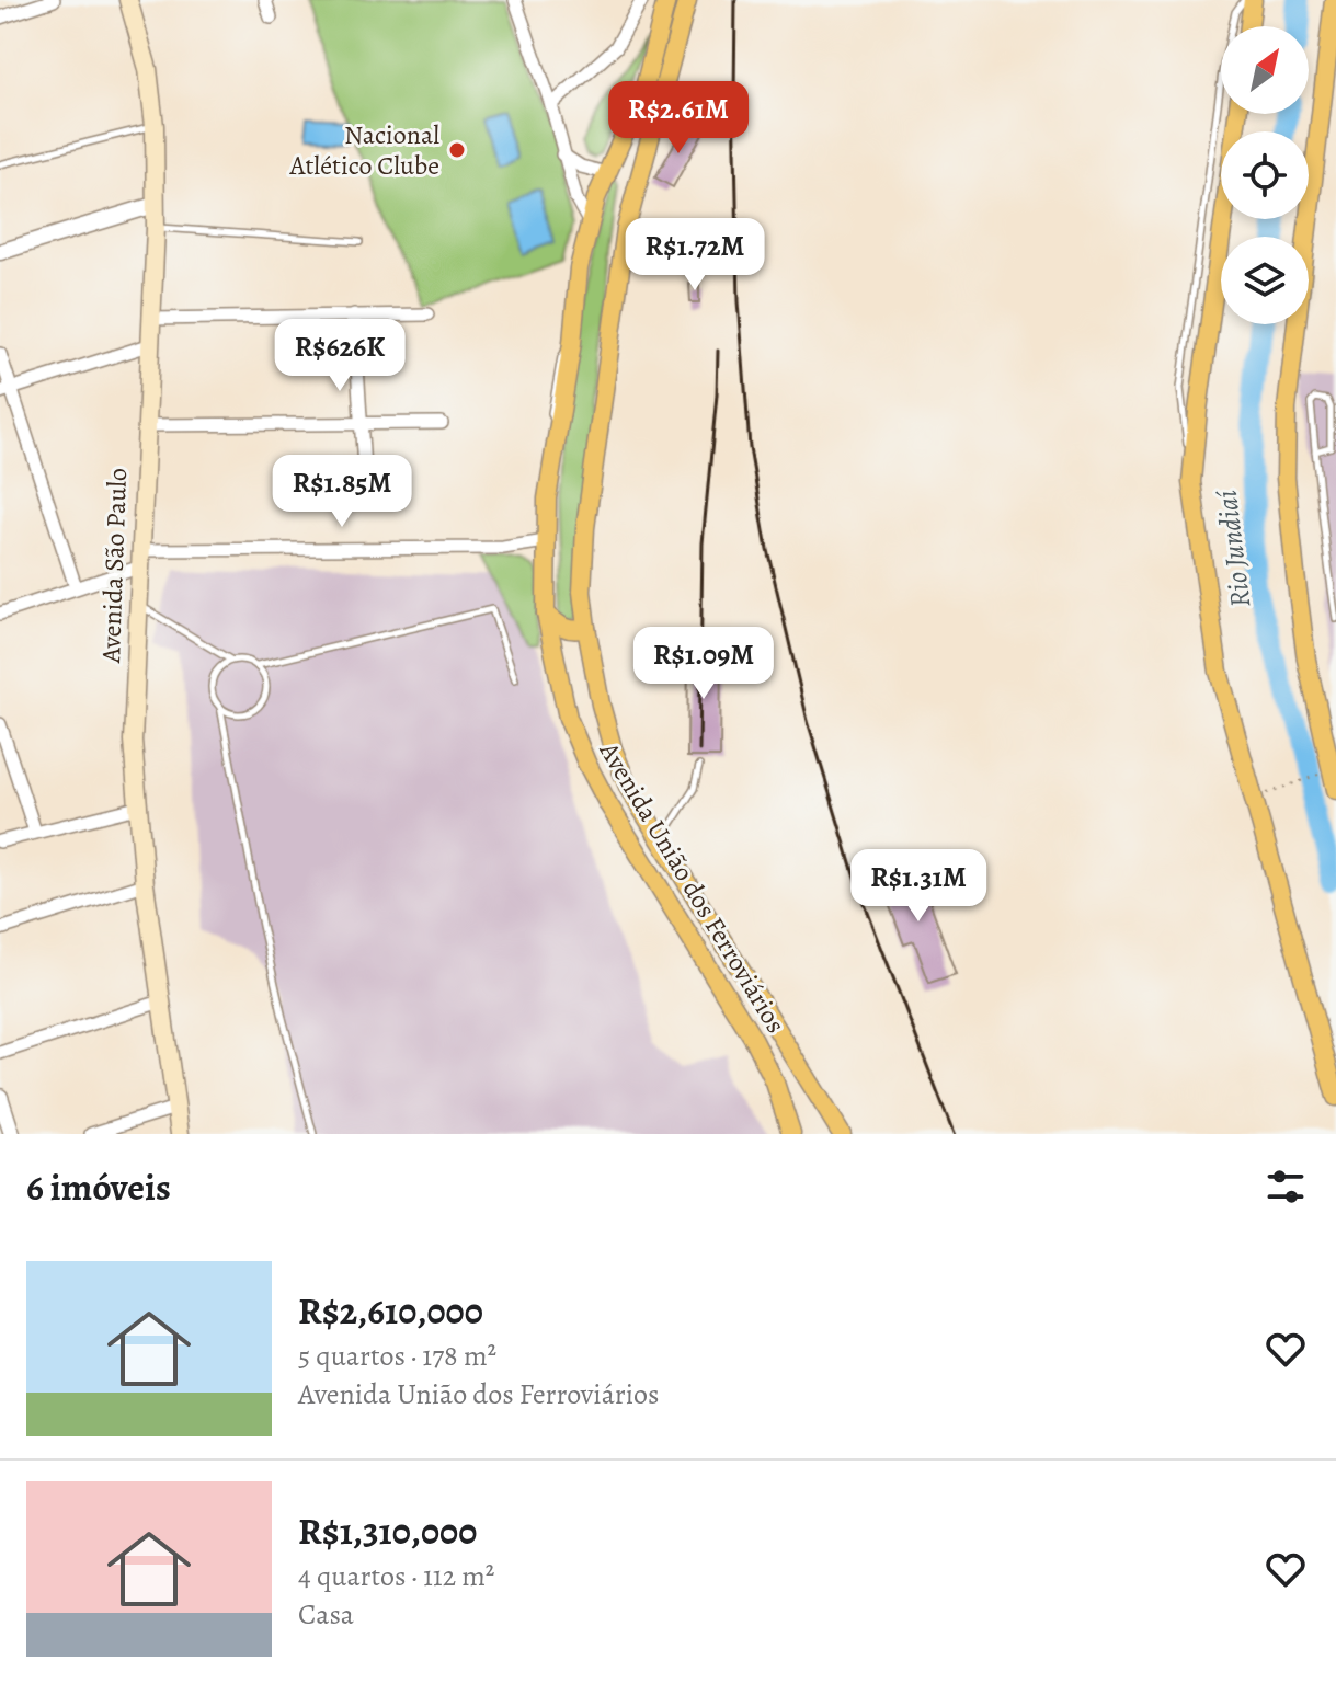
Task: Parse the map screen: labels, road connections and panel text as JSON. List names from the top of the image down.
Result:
{
  "streets": {
    "main road": ["Avenida São Paulo", "Avenida União dos Ferroviários"]
  },
  "water": ["Rio Jundiaí"],
  "places": ["Nacional Atlético Clube"],
  "north": "top right",
  "page": {
    "price": [
      "R$2.61M",
      "R$1.72M",
      "R$626K",
      "R$1.85M",
      "R$1.09M",
      "R$1.31M"
    ],
    "heading": "6 imóveis",
    "list": [
      {
        "name": "R$2,610,000",
        "note": "5 quartos · 178 m² · Avenida União dos Ferroviários"
      },
      {
        "name": "R$1,310,000",
        "note": "4 quartos · 112 m² · Casa"
      }
    ]
  }
}
